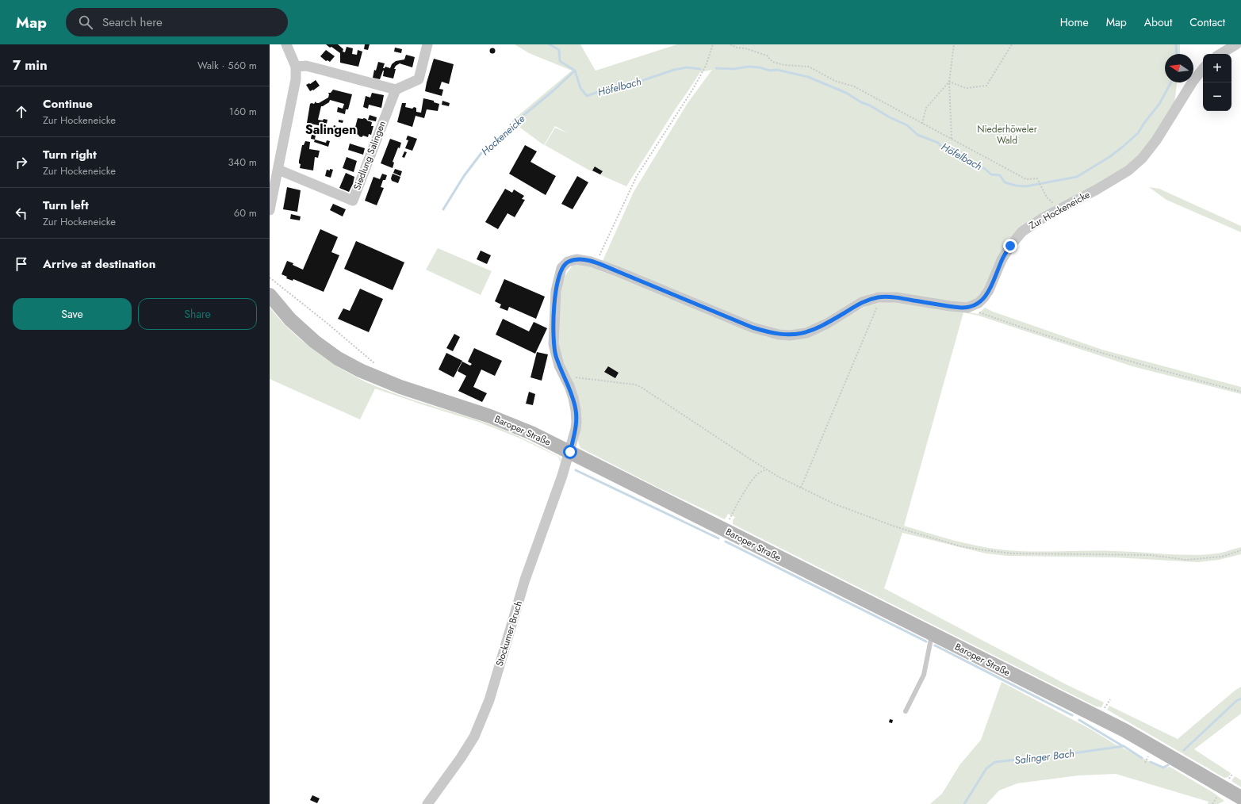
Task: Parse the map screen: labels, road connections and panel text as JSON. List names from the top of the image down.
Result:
{
  "streets": {
    "main road": ["Baroper Straße"],
    "street": ["Siedlung Salingen", "Zur Hockeneicke", "Stockumer Bruch"]
  },
  "crossings": [
    ["Baroper Straße", "Stockumer Bruch"]
  ],
  "districts": ["Salingen"],
  "water": ["Höfelbach", "Hockeneicke", "Salinger Bach"],
  "parks": ["Niederhöweler Wald"],
  "north": "left",
  "page": {
    "header": "Map",
    "search": "Search here",
    "nav": [
      "Home",
      "Map",
      "About",
      "Contact"
    ],
    "heading": ["7 min", "Walk · 560 m"],
    "map_buttons": ["+", "−"],
    "list": [
      ["Continue", "Zur Hockeneicke", "160 m"],
      ["Turn right", "Zur Hockeneicke", "340 m"],
      ["Turn left", "Zur Hockeneicke", "60 m"],
      "Arrive at destination"
    ],
    "buttons": ["Save", "Share"]
  }
}
